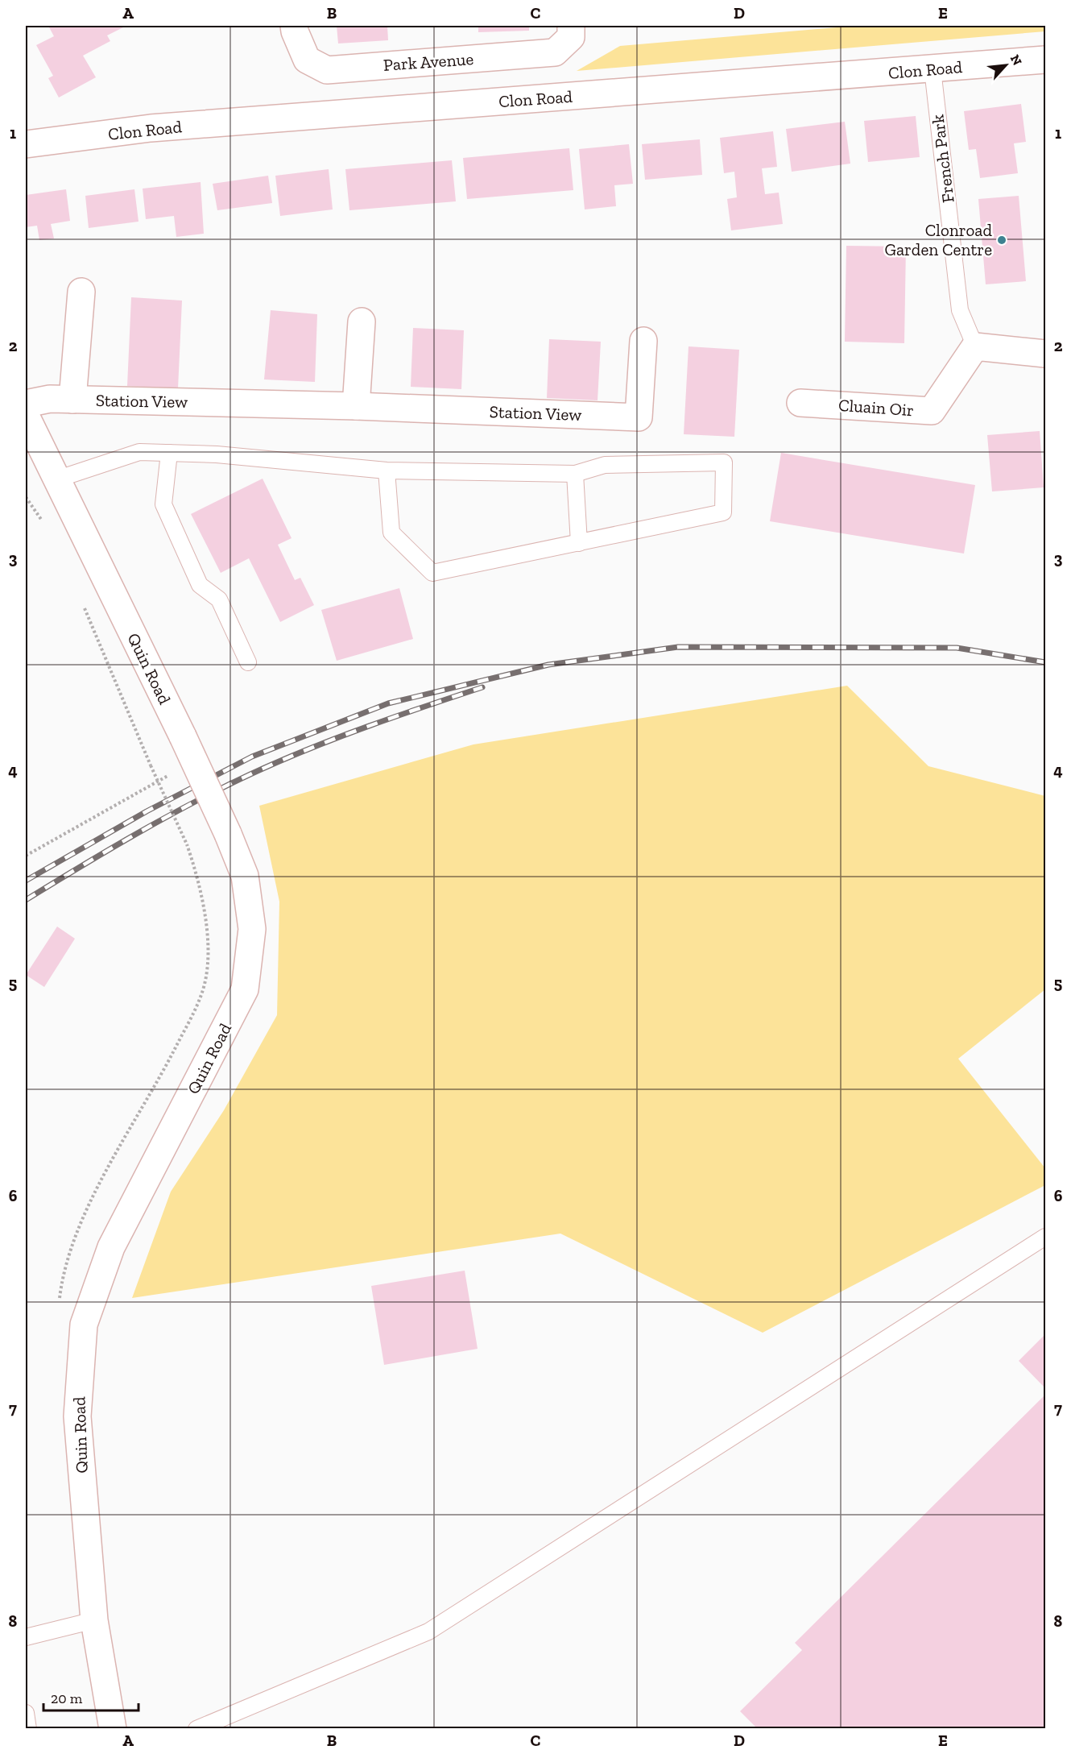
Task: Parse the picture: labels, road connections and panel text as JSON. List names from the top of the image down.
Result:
{
  "streets": {
    "main road": [
      "Park Avenue",
      "Clon Road",
      "Station View",
      "Cluain Oir",
      "Quin Road"
    ],
    "lane": ["French Park"]
  },
  "crossings": [
    ["Clon Road", "French Park"],
    ["French Park", "Cluain Oir"]
  ],
  "places": ["Clonroad Garden Centre"],
  "scale_bar": "20 m",
  "north": "top right",
  "grid": {
    "columns": [
      "A",
      "B",
      "C",
      "D",
      "E"
    ],
    "rows": [
      "1",
      "2",
      "3",
      "4",
      "5",
      "6",
      "7",
      "8"
    ]
  }
}
